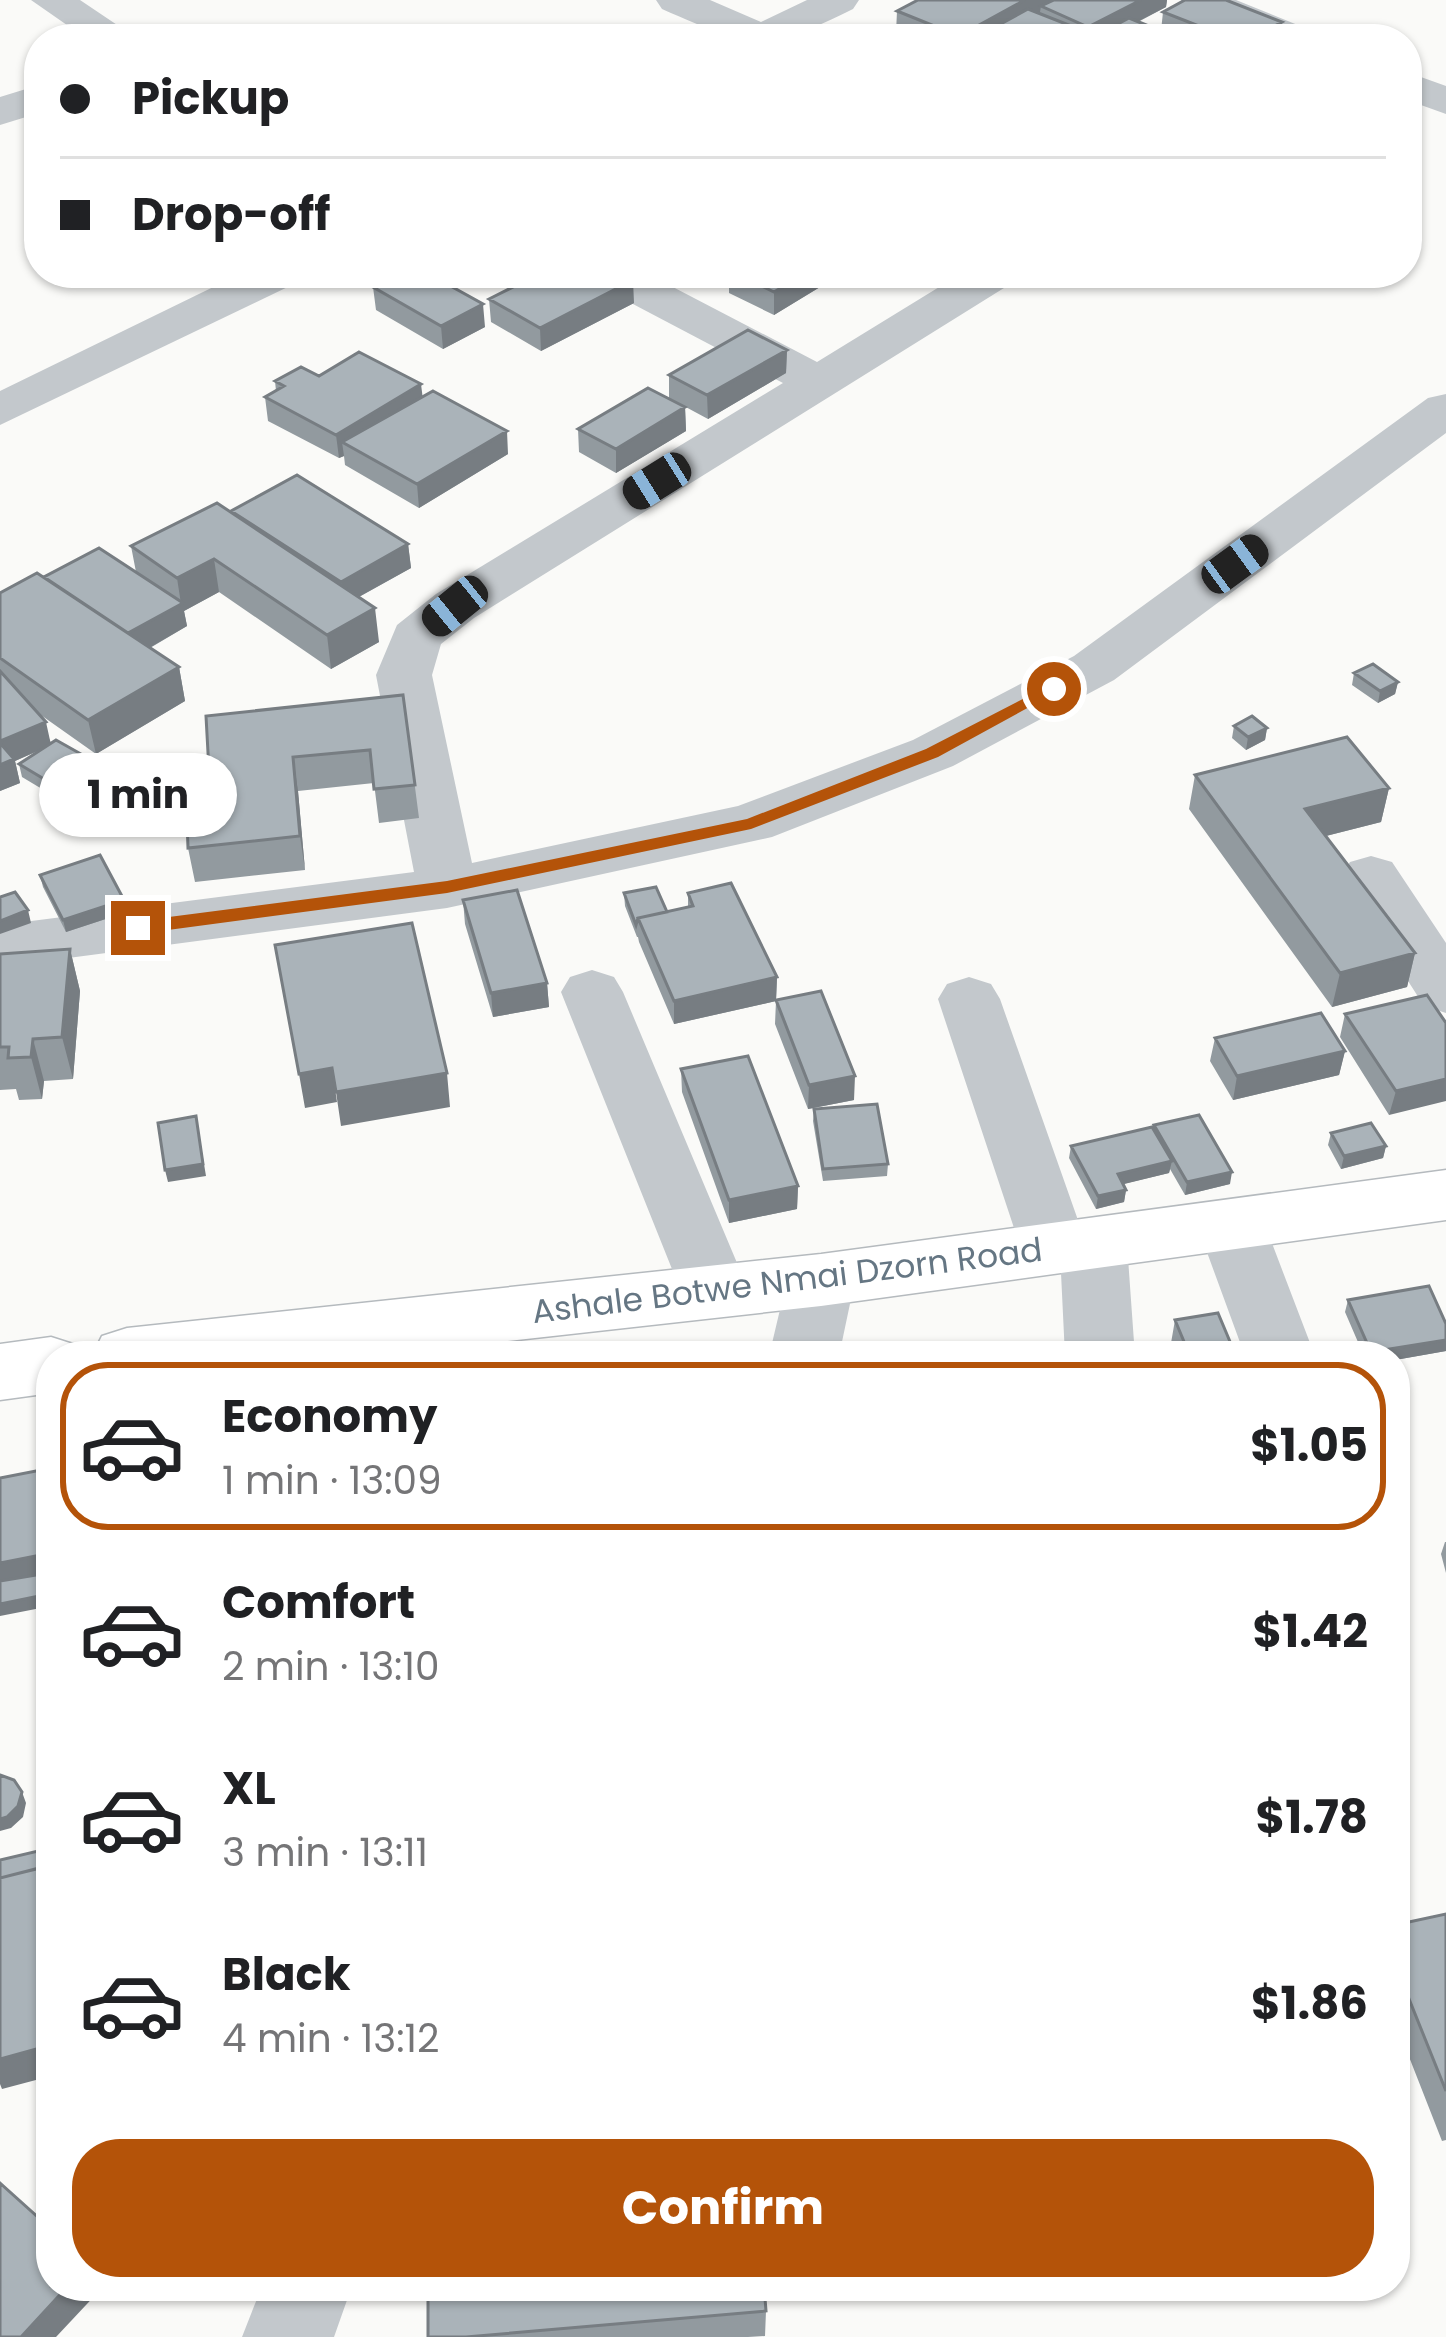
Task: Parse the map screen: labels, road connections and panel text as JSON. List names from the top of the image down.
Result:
{
  "streets": {
    "main road": ["Ashale Botwe Nmai Dzorn Road"]
  },
  "page": {
    "banner": ["Pickup", "Drop-off"],
    "bubble": "1 min",
    "list": [
      {
        "name": "Economy",
        "note": "1 min · 13:09",
        "value": "$1.05"
      },
      {
        "name": "Comfort",
        "note": "2 min · 13:10",
        "value": "$1.42"
      },
      {
        "name": "XL",
        "note": "3 min · 13:11",
        "value": "$1.78"
      },
      {
        "name": "Black",
        "note": "4 min · 13:12",
        "value": "$1.86"
      }
    ],
    "buttons": "Confirm"
  }
}
